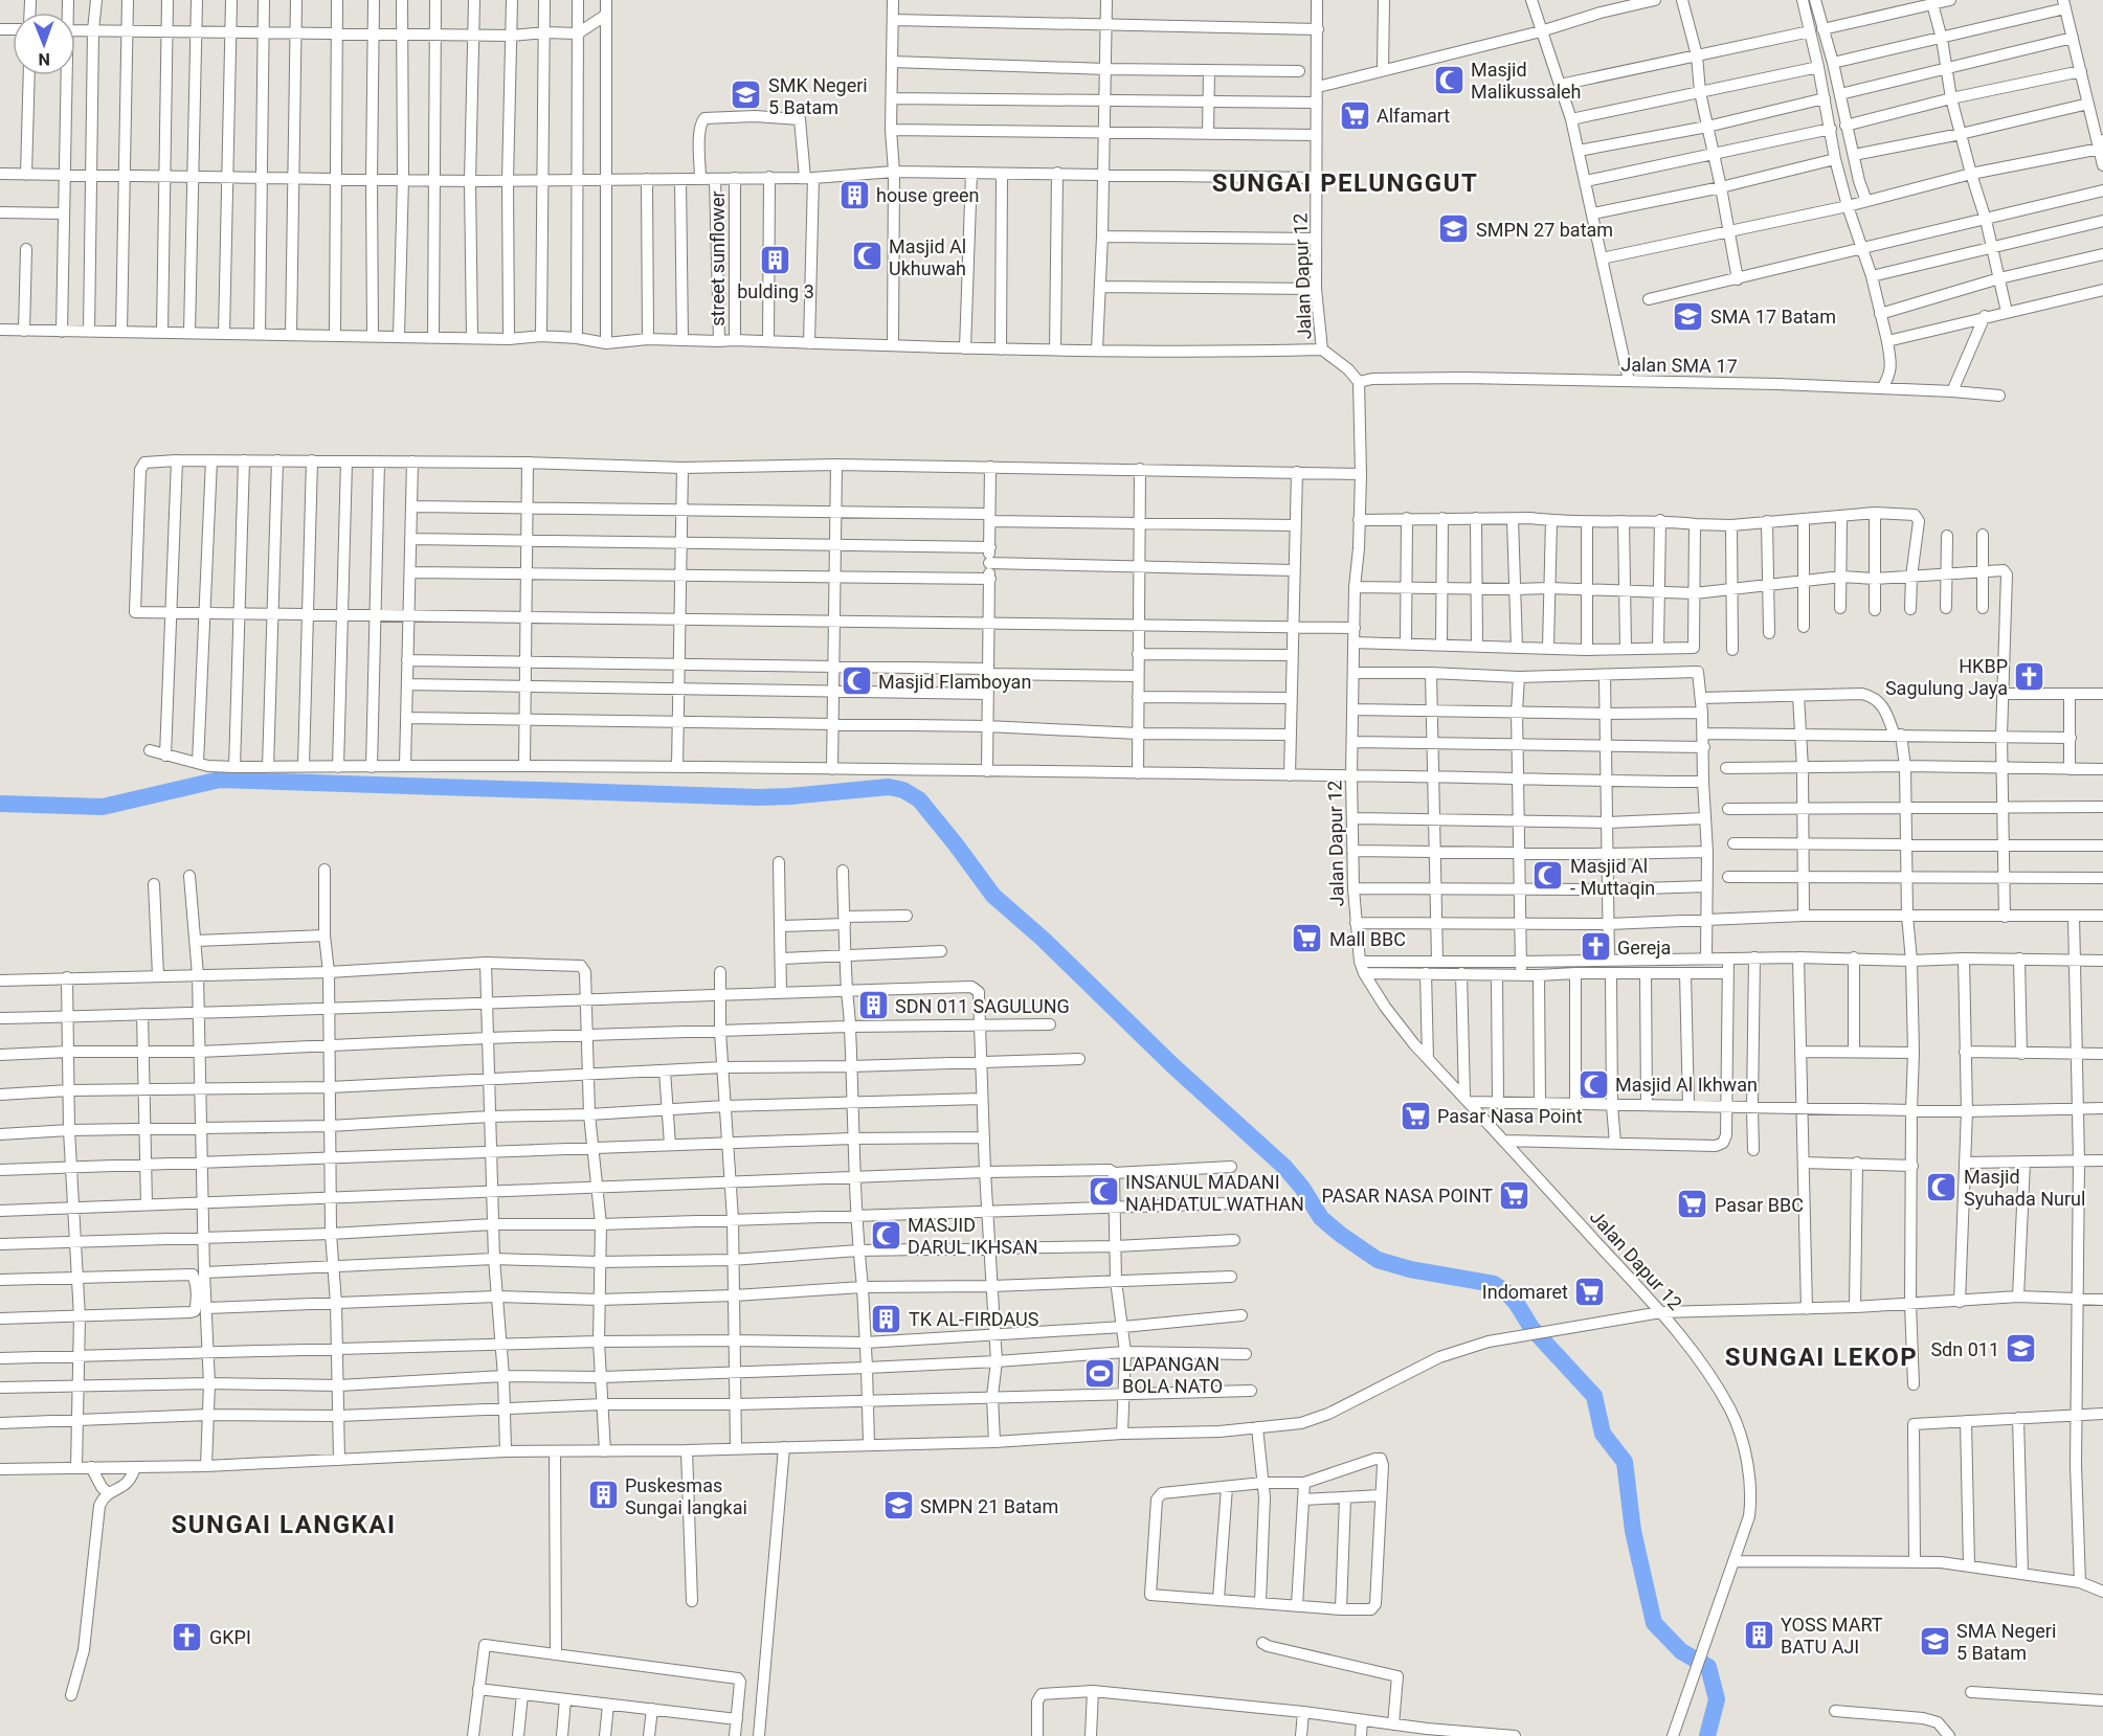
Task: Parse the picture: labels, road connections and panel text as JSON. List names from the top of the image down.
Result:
{
  "streets": {
    "street": ["street sunflower", "Jalan Dapur 12", "Jalan SMA 17"]
  },
  "crossings": [
    ["Jalan Dapur 12", "Jalan SMA 17"]
  ],
  "districts": ["SUNGAI PELUNGGUT", "SUNGAI LEKOP", "SUNGAI LANGKAI"],
  "places": {
    "mosque": [
      "Masjid Malikussaleh",
      "Masjid Al Ukhuwah",
      "Masjid Flamboyan",
      "Masjid Al - Muttaqin",
      "Masjid Al Ikhwan",
      "Masjid Syuhada Nurul",
      "INSANUL MADANI NAHDATUL WATHAN",
      "MASJID DARUL IKHSAN"
    ],
    "school or university": [
      "SMK Negeri 5 Batam",
      "SMPN 27 batam",
      "SMA 17 Batam",
      "Sdn 011",
      "SMPN 21 Batam",
      "SMA Negeri 5 Batam"
    ],
    "supermarket": [
      "Alfamart",
      "Mall BBC",
      "Pasar Nasa Point",
      "PASAR NASA POINT",
      "Pasar BBC",
      "Indomaret"
    ],
    "building": [
      "house green",
      "bulding 3",
      "SDN 011 SAGULUNG",
      "TK AL-FIRDAUS",
      "Puskesmas Sungai langkai",
      "YOSS MART BATU AJI"
    ],
    "church": ["HKBP Sagulung Jaya", "Gereja", "GKPI"],
    "sports": ["LAPANGAN BOLA NATO"]
  },
  "north": "bottom"
}
